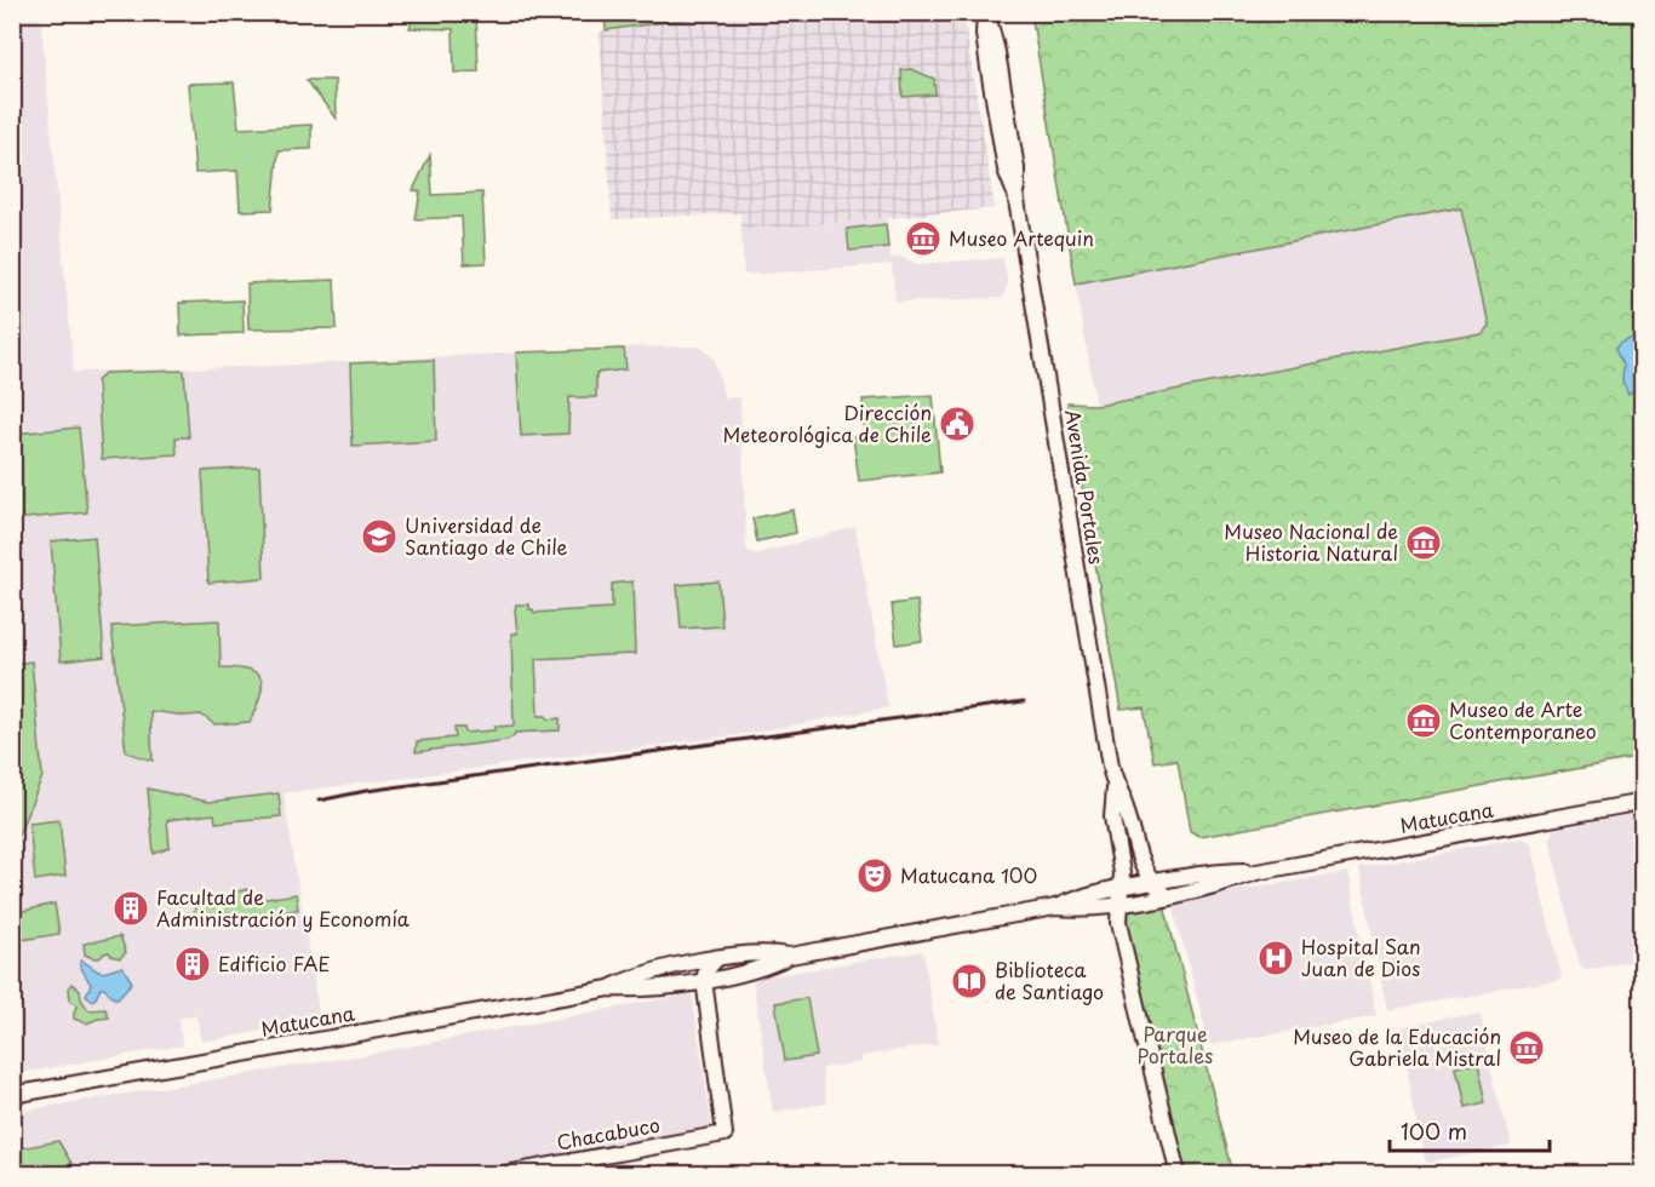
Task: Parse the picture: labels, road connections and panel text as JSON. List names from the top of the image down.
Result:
{
  "streets": {
    "main road": ["Avenida Portales", "Matucana", "Chacabuco"]
  },
  "crossings": [
    ["Avenida Portales", "Matucana"],
    ["Matucana", "Chacabuco"]
  ],
  "parks": ["Parque Portales"],
  "places": {
    "museum": [
      "Museo Artequin",
      "Museo Nacional de Historia Natural",
      "Museo de Arte Contemporaneo",
      "Museo de la Educación Gabriela Mistral"
    ],
    "public building": ["Dirección Meteorológica de Chile"],
    "school or university": ["Universidad de Santiago de Chile"],
    "theatre": ["Matucana 100"],
    "building": ["Facultad de Administración y Economía", "Edificio FAE"],
    "hospital": ["Hospital San Juan de Dios"],
    "library": ["Biblioteca de Santiago"]
  },
  "scale_bar": "100 m"
}
